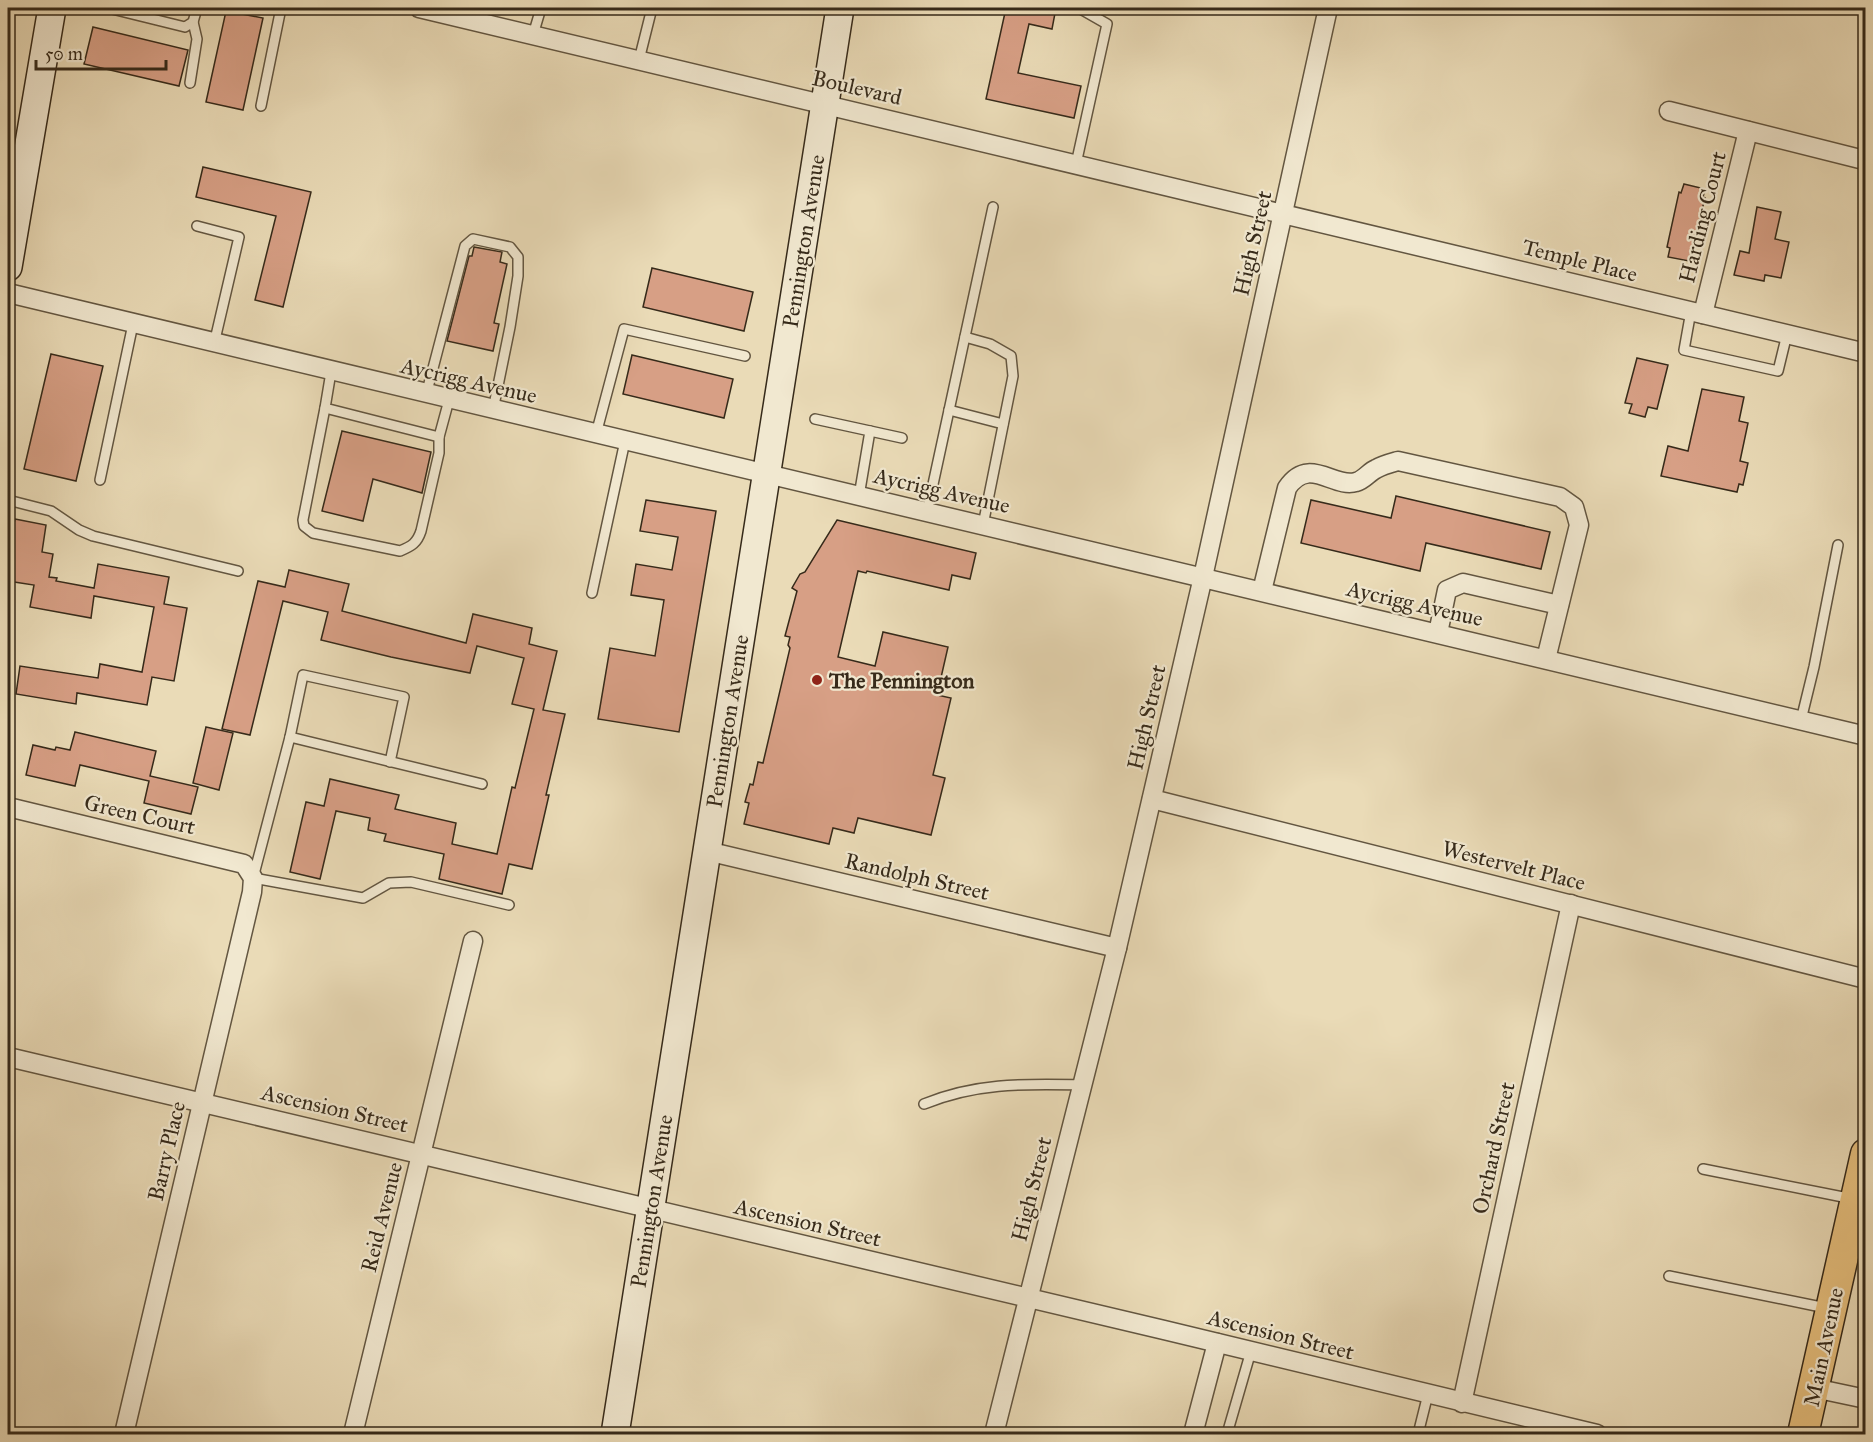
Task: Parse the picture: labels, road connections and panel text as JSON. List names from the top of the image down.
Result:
{
  "streets": {
    "main road": ["Main Avenue"],
    "street": [
      "Boulevard",
      "Harding Court",
      "Pennington Avenue",
      "High Street",
      "Temple Place",
      "Aycrigg Avenue",
      "Green Court",
      "Westervelt Place",
      "Randolph Street",
      "Ascension Street",
      "Orchard Street",
      "Barry Place",
      "Reid Avenue"
    ]
  },
  "crossings": [
    ["Boulevard", "Pennington Avenue"],
    ["Boulevard", "High Street"],
    ["Boulevard", "Temple Place"],
    ["Harding Court", "Temple Place"],
    ["Pennington Avenue", "Aycrigg Avenue"],
    ["Pennington Avenue", "Randolph Street"],
    ["Pennington Avenue", "Ascension Street"],
    ["High Street", "Temple Place"],
    ["High Street", "Aycrigg Avenue"],
    ["High Street", "Westervelt Place"],
    ["High Street", "Randolph Street"],
    ["High Street", "Ascension Street"],
    ["Green Court", "Barry Place"],
    ["Westervelt Place", "Orchard Street"],
    ["Ascension Street", "Orchard Street"],
    ["Ascension Street", "Barry Place"],
    ["Ascension Street", "Reid Avenue"]
  ],
  "places": ["The Pennington"],
  "scale_bar": "50 m"
}
